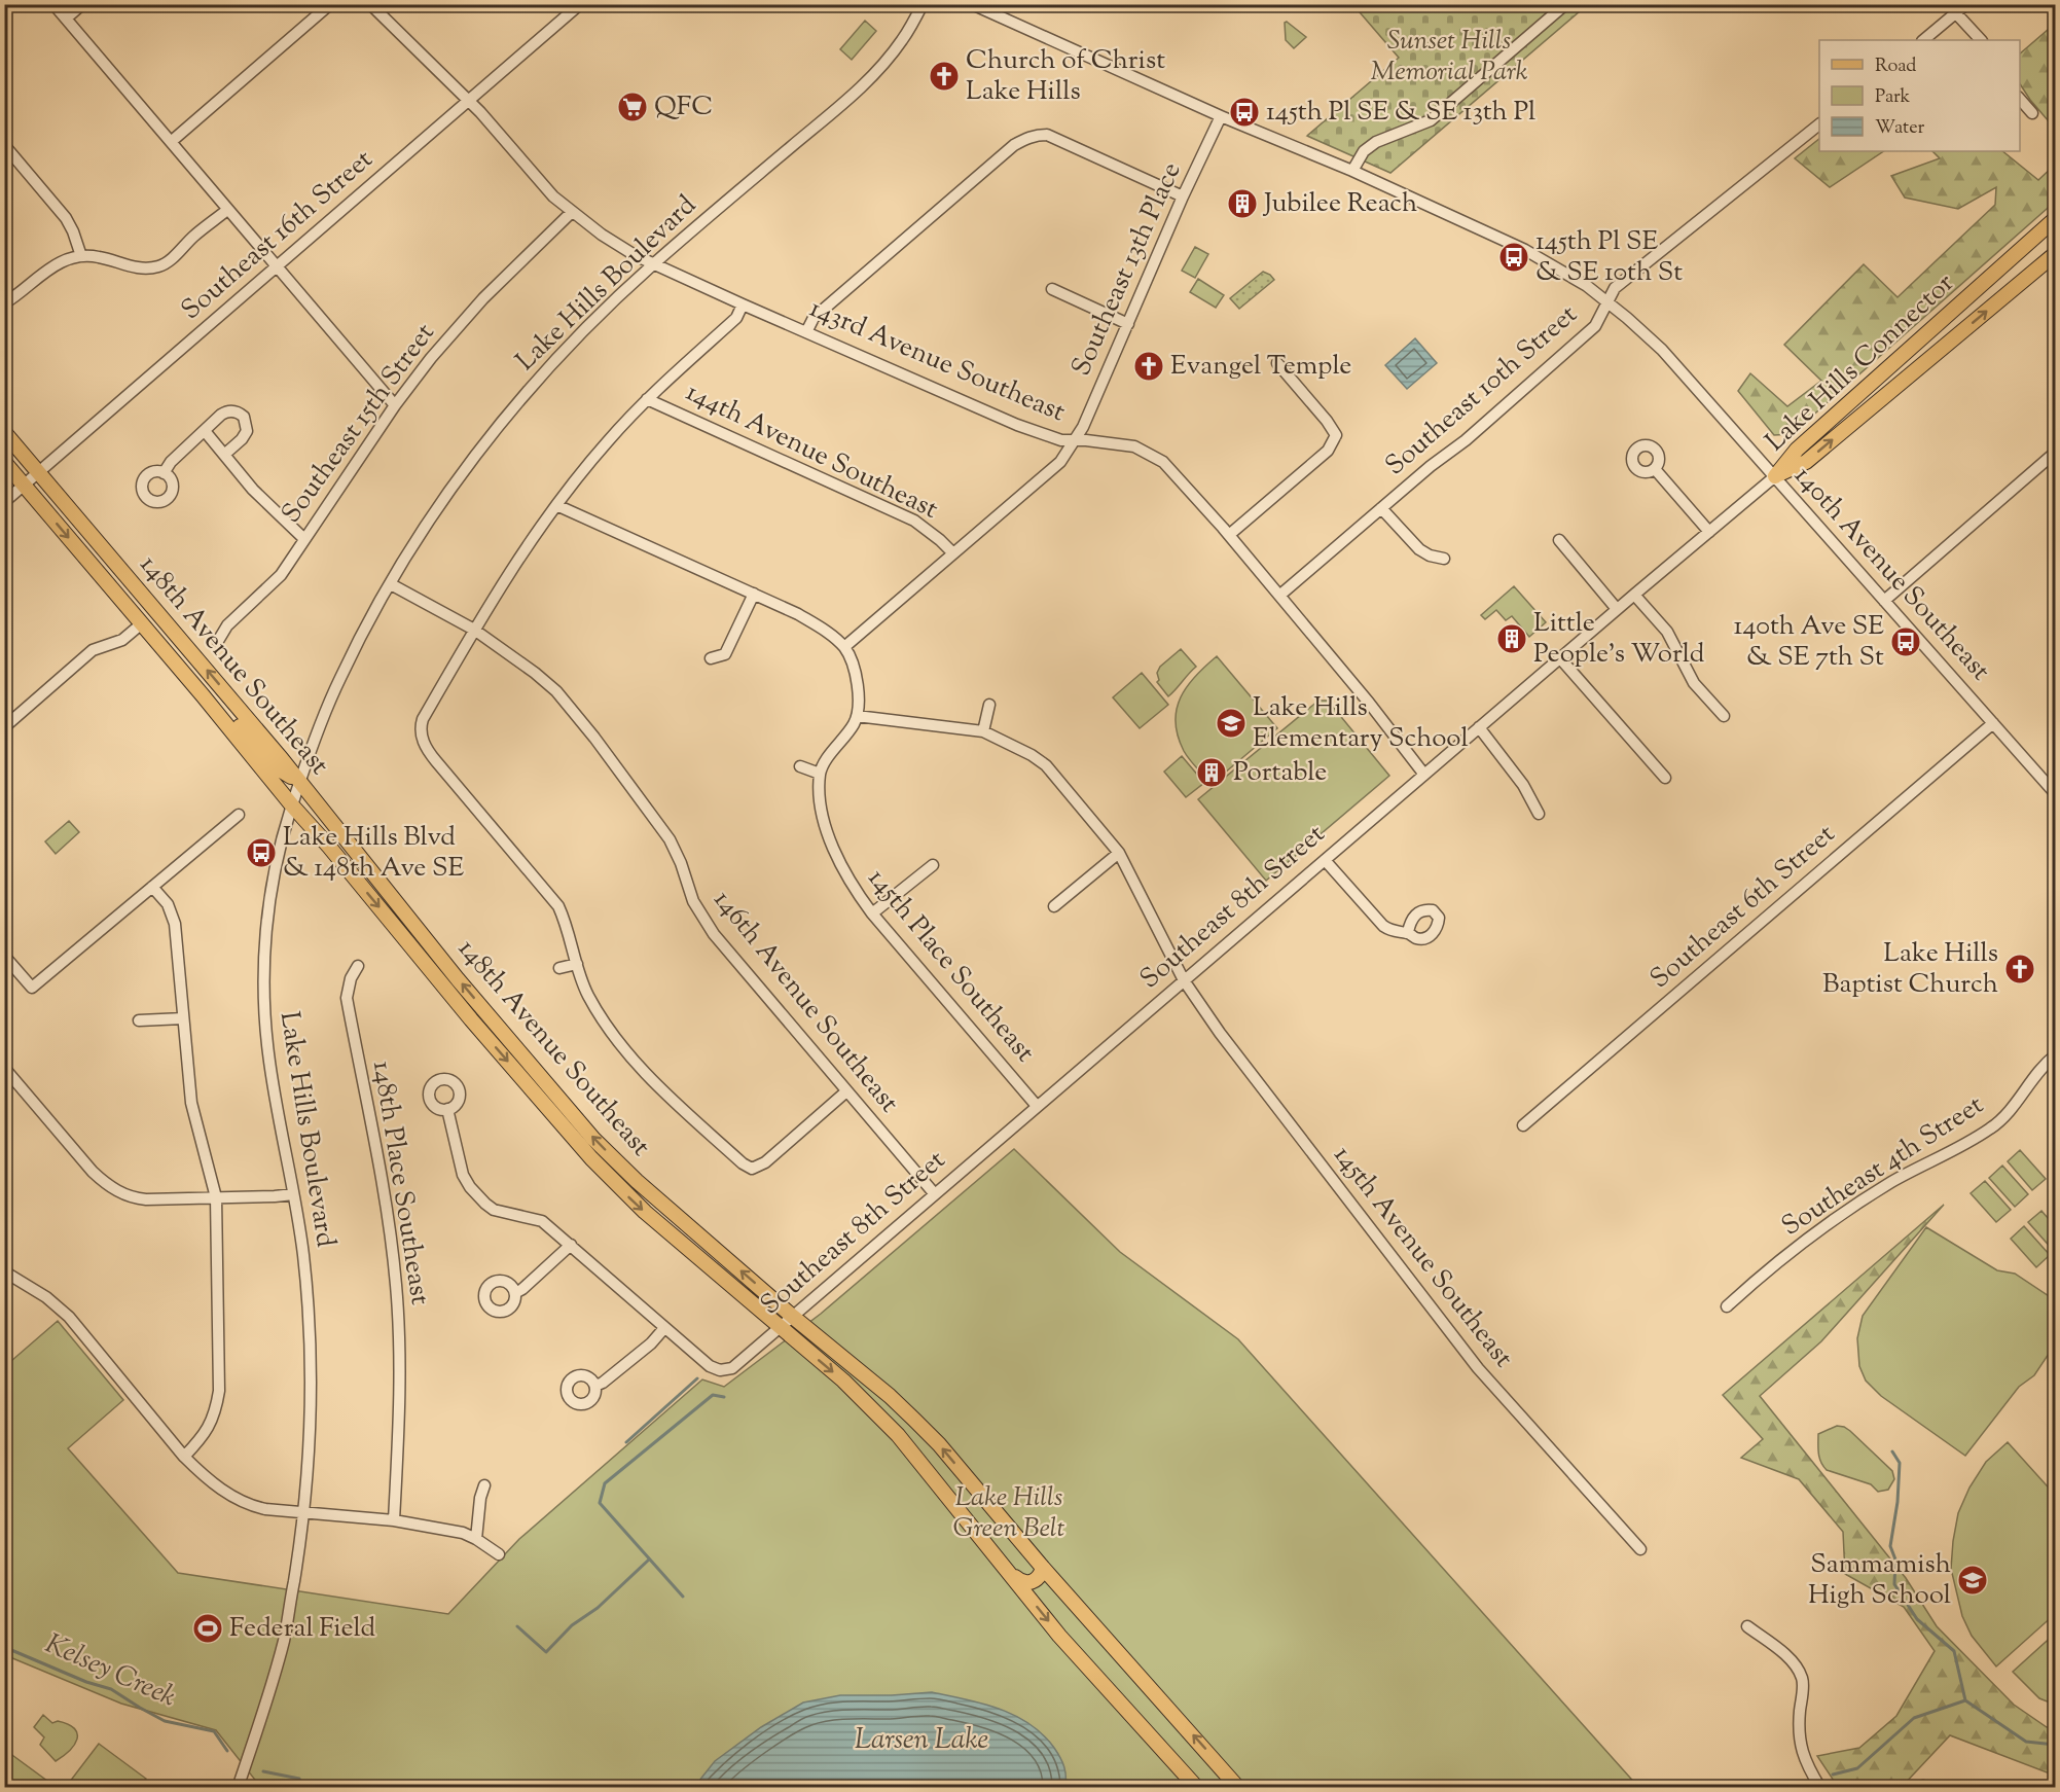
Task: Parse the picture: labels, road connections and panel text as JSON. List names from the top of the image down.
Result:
{
  "streets": {
    "main road": ["Lake Hills Connector", "148th Avenue Southeast"],
    "street": [
      "Southeast 16th Street",
      "Southeast 13th Place",
      "Lake Hills Boulevard",
      "143rd Avenue Southeast",
      "Southeast 10th Street",
      "Southeast 15th Street",
      "144th Avenue Southeast",
      "140th Avenue Southeast",
      "Southeast 8th Street",
      "Southeast 6th Street",
      "145th Place Southeast",
      "146th Avenue Southeast",
      "Southeast 4th Street",
      "148th Place Southeast",
      "145th Avenue Southeast"
    ]
  },
  "crossings": [
    ["Southeast 16th Street", "143rd Avenue Southeast"],
    ["Southeast 16th Street", "148th Avenue Southeast"],
    ["Southeast 13th Place", "143rd Avenue Southeast"],
    ["Southeast 13th Place", "144th Avenue Southeast"],
    ["Lake Hills Boulevard", "143rd Avenue Southeast"],
    ["Lake Hills Boulevard", "148th Avenue Southeast"],
    ["Lake Hills Boulevard", "146th Avenue Southeast"],
    ["143rd Avenue Southeast", "Southeast 10th Street"],
    ["143rd Avenue Southeast", "Southeast 15th Street"],
    ["143rd Avenue Southeast", "Southeast 8th Street"],
    ["Lake Hills Connector", "140th Avenue Southeast"],
    ["Lake Hills Connector", "Southeast 8th Street"],
    ["Southeast 10th Street", "140th Avenue Southeast"],
    ["140th Avenue Southeast", "Southeast 8th Street"],
    ["140th Avenue Southeast", "Southeast 6th Street"],
    ["148th Avenue Southeast", "Southeast 8th Street"],
    ["Southeast 8th Street", "145th Place Southeast"],
    ["Southeast 8th Street", "146th Avenue Southeast"],
    ["Southeast 8th Street", "145th Avenue Southeast"]
  ],
  "water": ["Kelsey Creek", "Larsen Lake"],
  "parks": ["Sunset Hills Memorial Park", "Lake Hills Green Belt"],
  "places": {
    "church": ["Church of Christ Lake Hills", "Evangel Temple", "Lake Hills Baptist Church"],
    "supermarket": ["QFC"],
    "bus stop": [
      "145th Pl SE & SE 13th Pl",
      "145th Pl SE & SE 10th St",
      "140th Ave SE & SE 7th St",
      "Lake Hills Blvd & 148th Ave SE"
    ],
    "building": ["Jubilee Reach", "Little People's World", "Portable"],
    "school or university": ["Lake Hills Elementary School", "Sammamish High School"],
    "sports": ["Federal Field"]
  },
  "legend": ["Road", "Park", "Water"]
}
